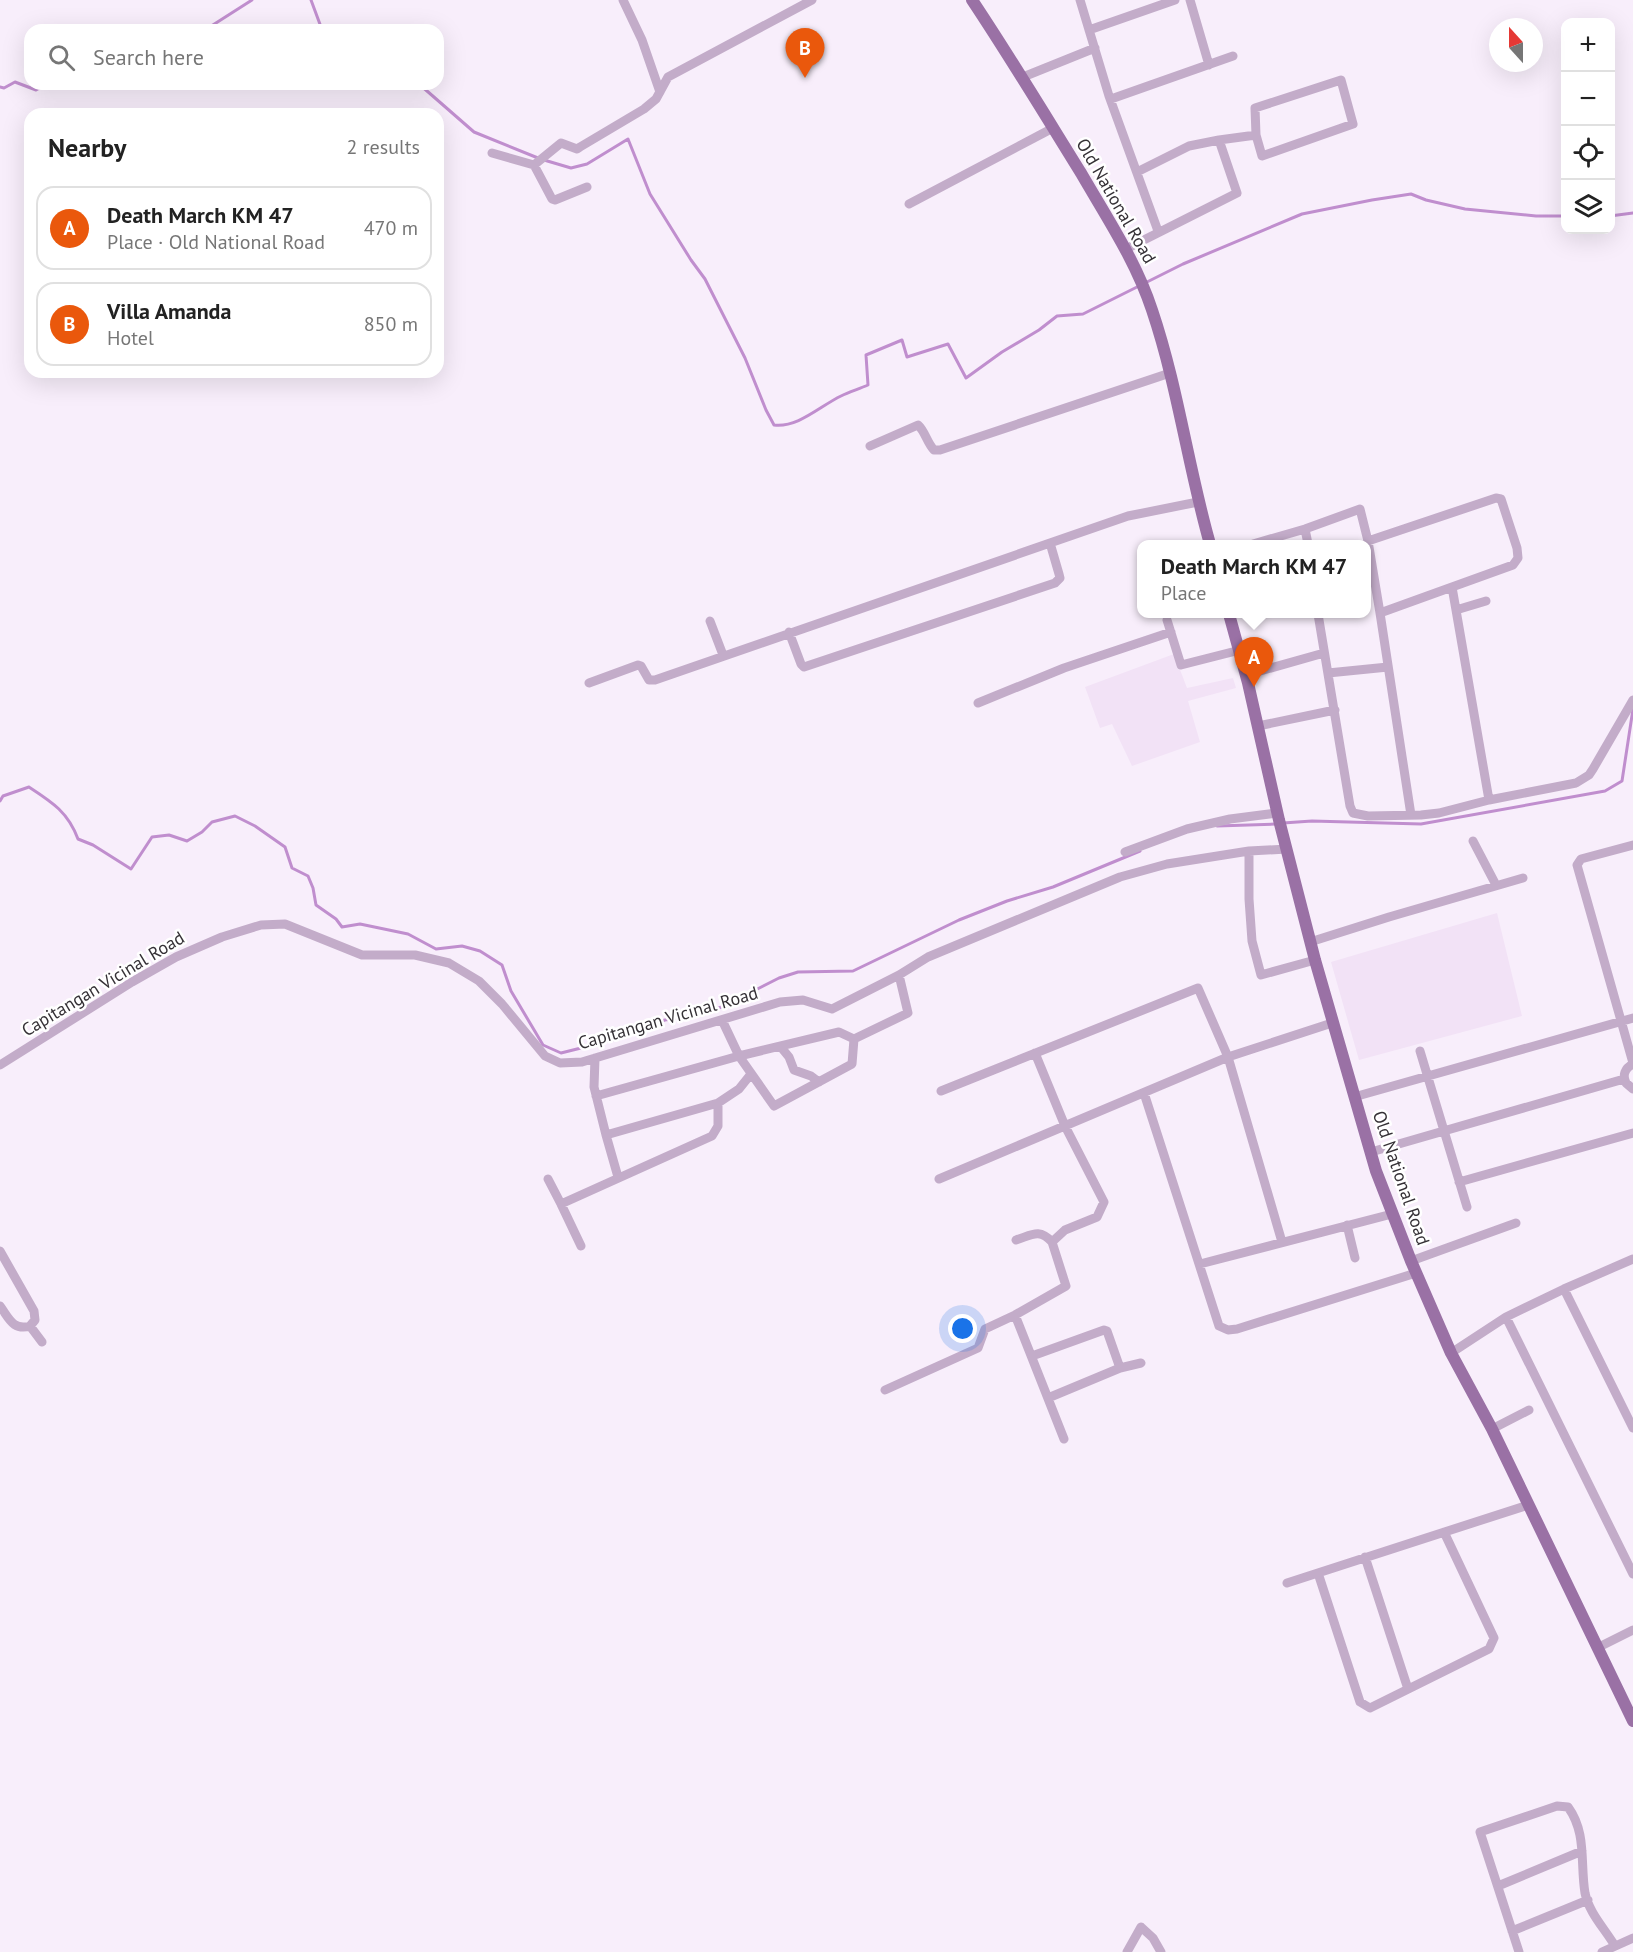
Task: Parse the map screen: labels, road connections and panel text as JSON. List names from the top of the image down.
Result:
{
  "streets": {
    "main road": ["Old National Road"],
    "street": ["Capitangan Vicinal Road"]
  },
  "crossings": [
    ["Old National Road", "Capitangan Vicinal Road"]
  ],
  "north": "top",
  "page": {
    "map_buttons": ["+", "−"],
    "search": "Search here",
    "pins": ["B", "A"],
    "heading": ["Nearby", "2 results"],
    "list": [
      {
        "mark": "A",
        "name": "Death March KM 47",
        "note": "Place · Old National Road",
        "value": "470 m"
      },
      {
        "mark": "B",
        "name": "Villa Amanda",
        "note": "Hotel",
        "value": "850 m"
      }
    ],
    "popup": ["Death March KM 47", "Place"]
  }
}
